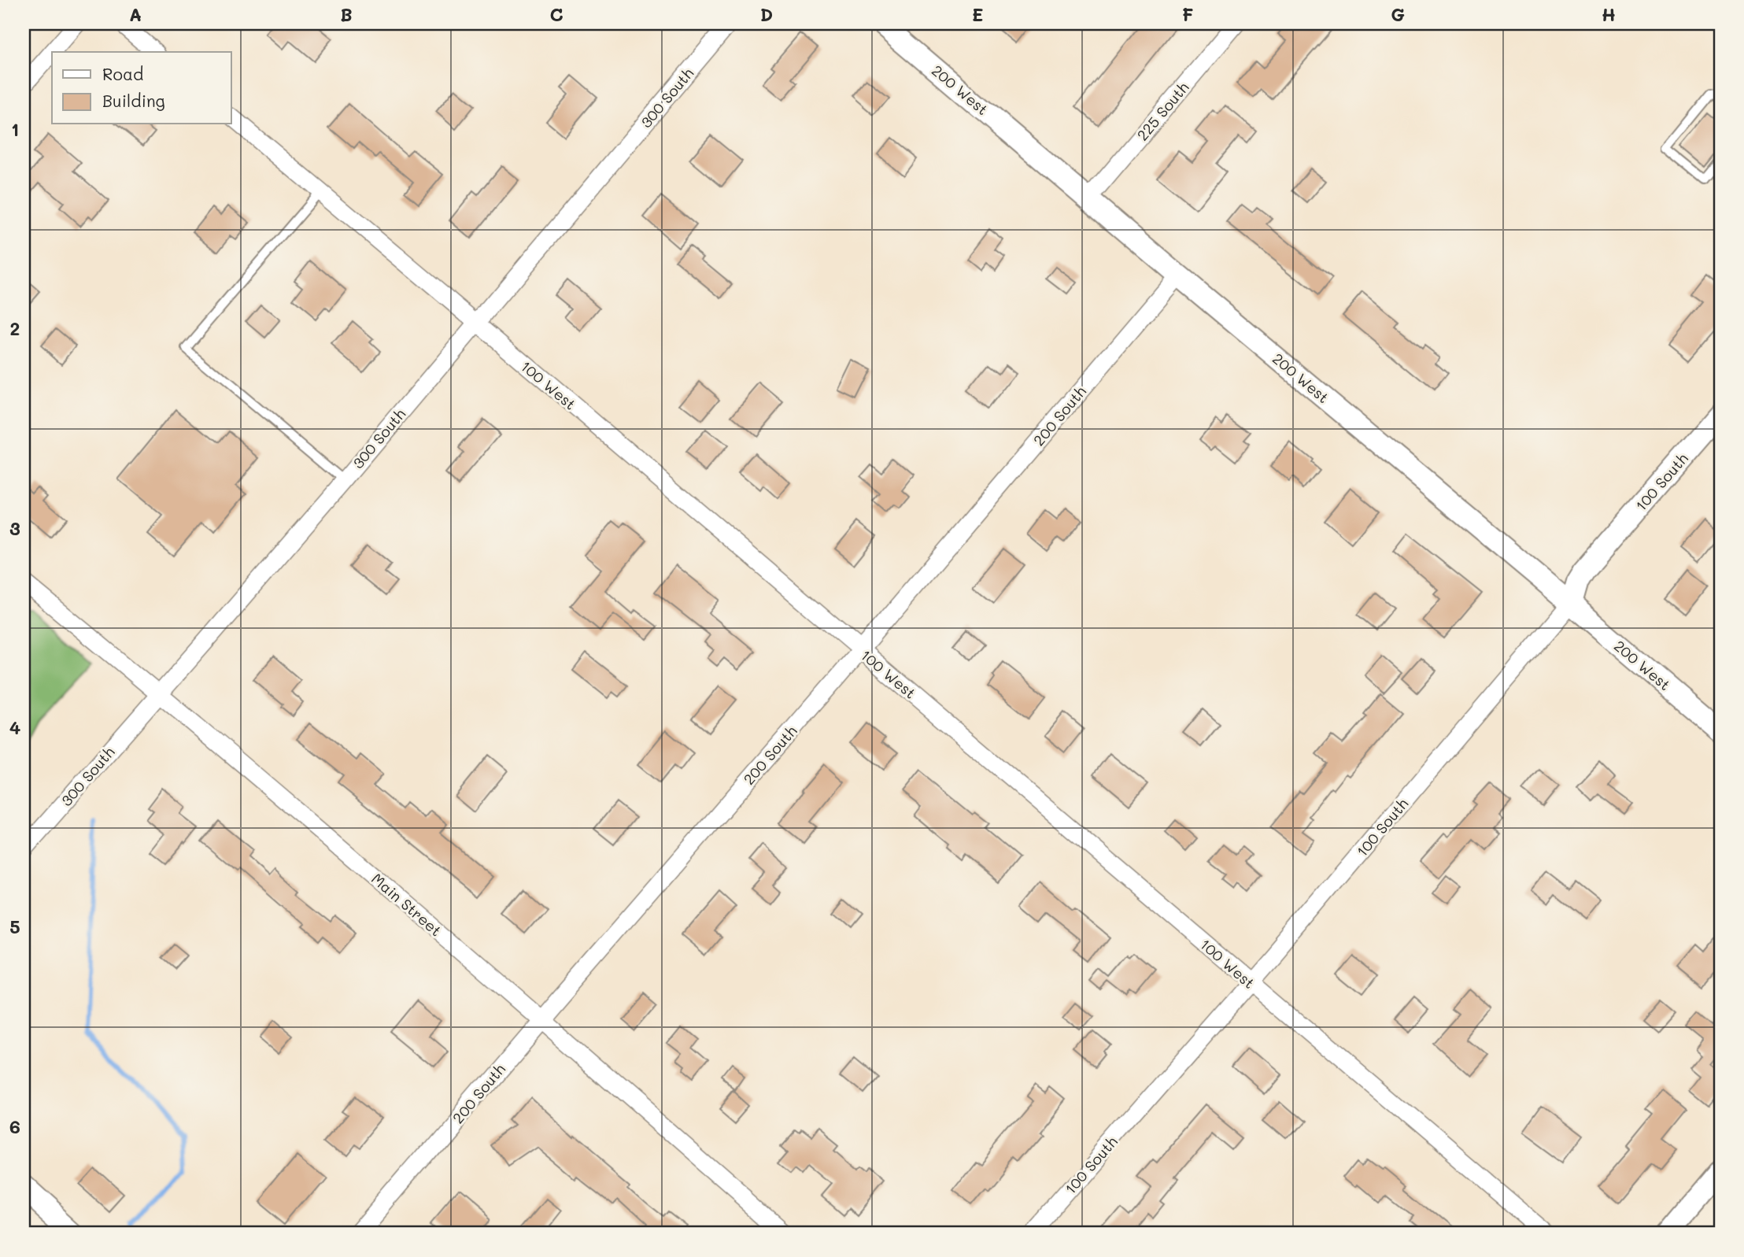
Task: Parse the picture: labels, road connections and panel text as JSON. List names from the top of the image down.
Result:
{
  "streets": {
    "street": [
      "200 West",
      "300 South",
      "225 South",
      "100 West",
      "200 South",
      "100 South",
      "Main Street"
    ]
  },
  "crossings": [
    ["200 West", "225 South"],
    ["200 West", "200 South"],
    ["200 West", "100 South"],
    ["300 South", "100 West"],
    ["300 South", "Main Street"],
    ["100 West", "200 South"],
    ["100 West", "100 South"],
    ["200 South", "Main Street"]
  ],
  "legend": ["Road", "Building"],
  "grid": {
    "columns": [
      "A",
      "B",
      "C",
      "D",
      "E",
      "F",
      "G",
      "H"
    ],
    "rows": [
      "1",
      "2",
      "3",
      "4",
      "5",
      "6"
    ]
  }
}
